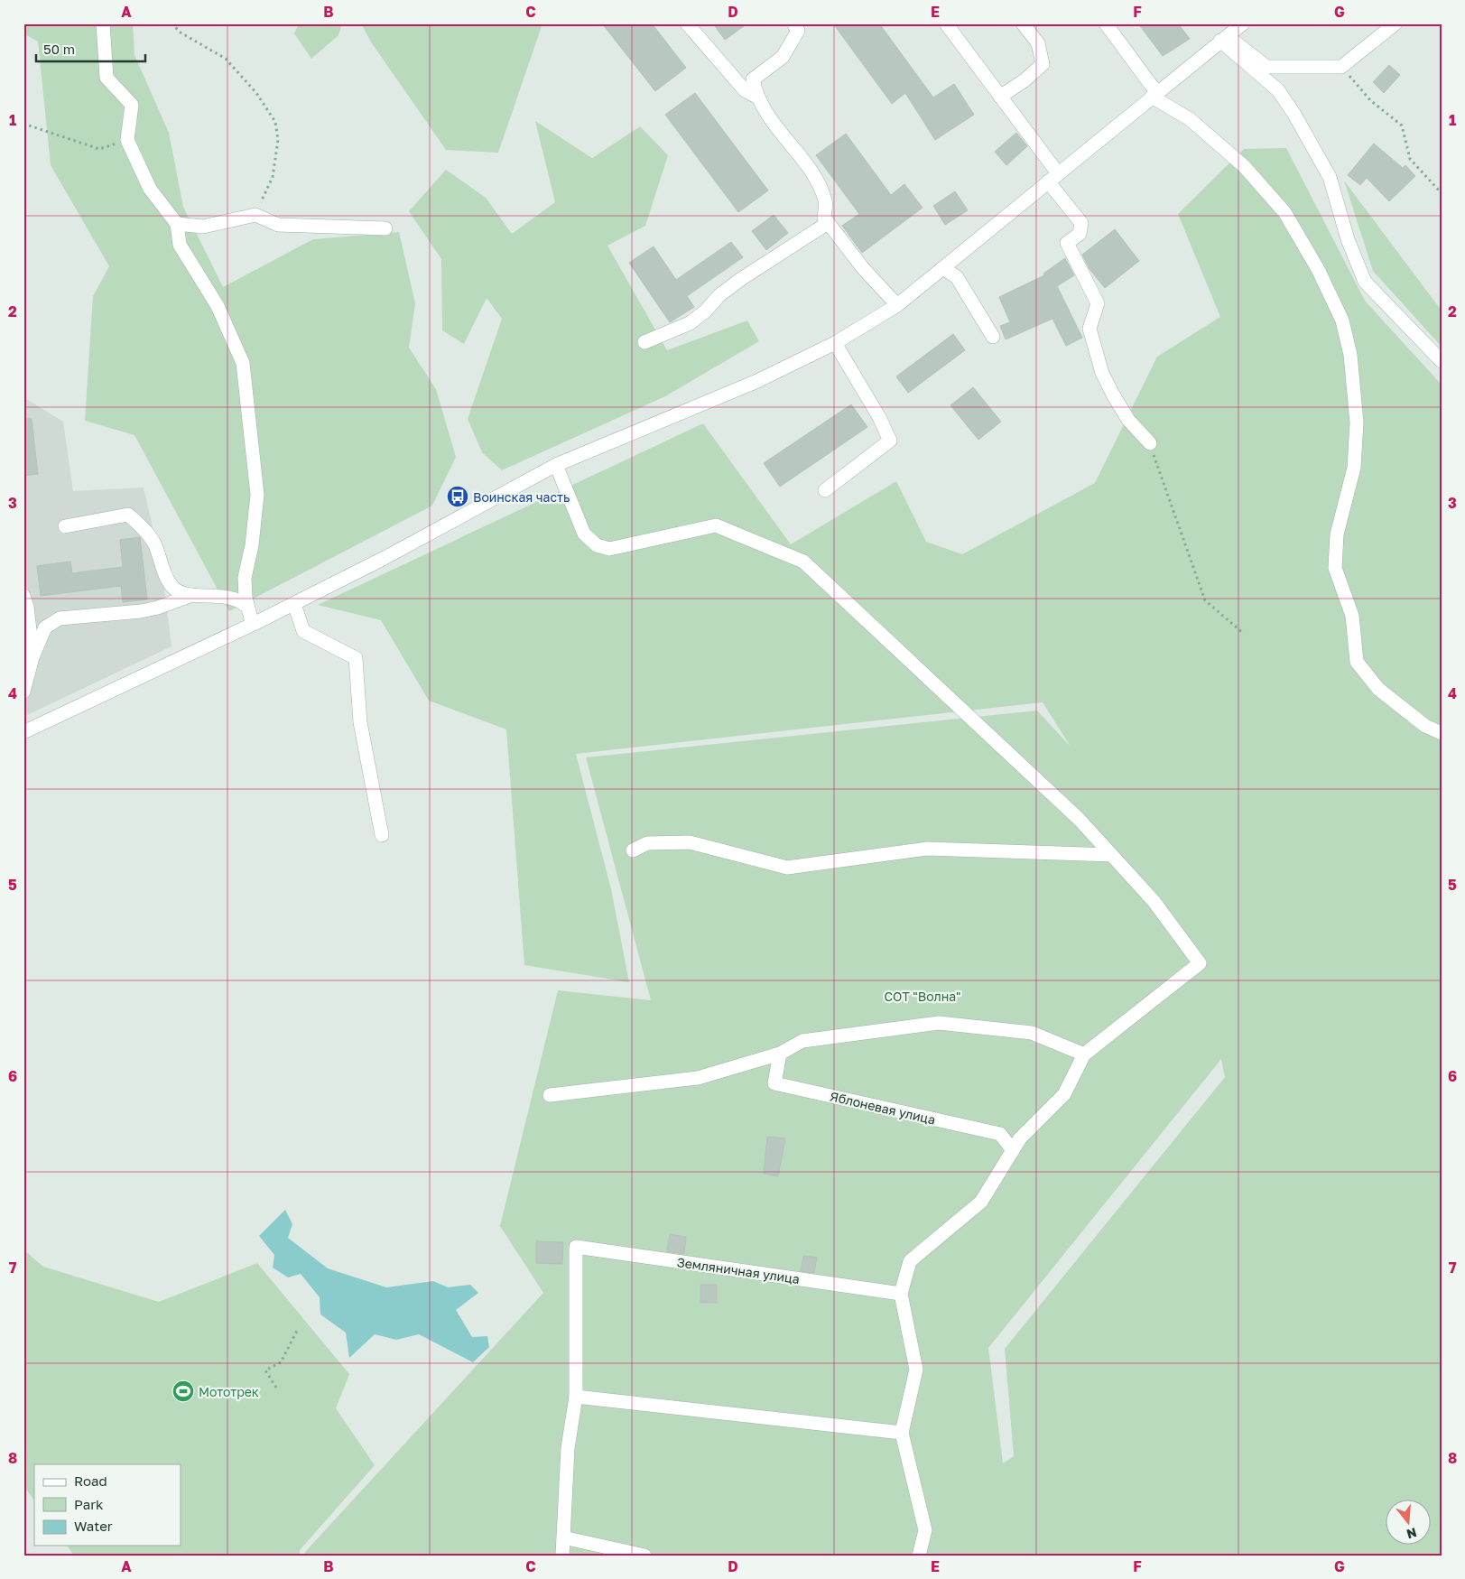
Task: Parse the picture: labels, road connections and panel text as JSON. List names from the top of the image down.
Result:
{
  "streets": {
    "street": ["Яблоневая улица", "Земляничная улица"]
  },
  "parks": ["СОТ \"Волна\""],
  "places": {
    "bus stop": ["Воинская часть"],
    "sports": ["Мототрек"]
  },
  "legend": ["Road", "Park", "Water"],
  "scale_bar": "50 m",
  "north": "bottom",
  "grid": {
    "columns": [
      "A",
      "B",
      "C",
      "D",
      "E",
      "F",
      "G"
    ],
    "rows": [
      "1",
      "2",
      "3",
      "4",
      "5",
      "6",
      "7",
      "8"
    ]
  }
}
